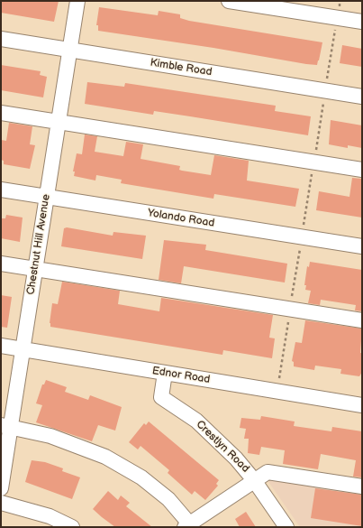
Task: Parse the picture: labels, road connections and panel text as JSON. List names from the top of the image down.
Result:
{
  "streets": {
    "street": [
      "Kimble Road",
      "Yolando Road",
      "Chestnut Hill Avenue",
      "Ednor Road",
      "Crestlyn Road"
    ]
  },
  "crossings": [
    ["Kimble Road", "Chestnut Hill Avenue"],
    ["Yolando Road", "Chestnut Hill Avenue"],
    ["Chestnut Hill Avenue", "Ednor Road"],
    ["Ednor Road", "Crestlyn Road"]
  ]
}
